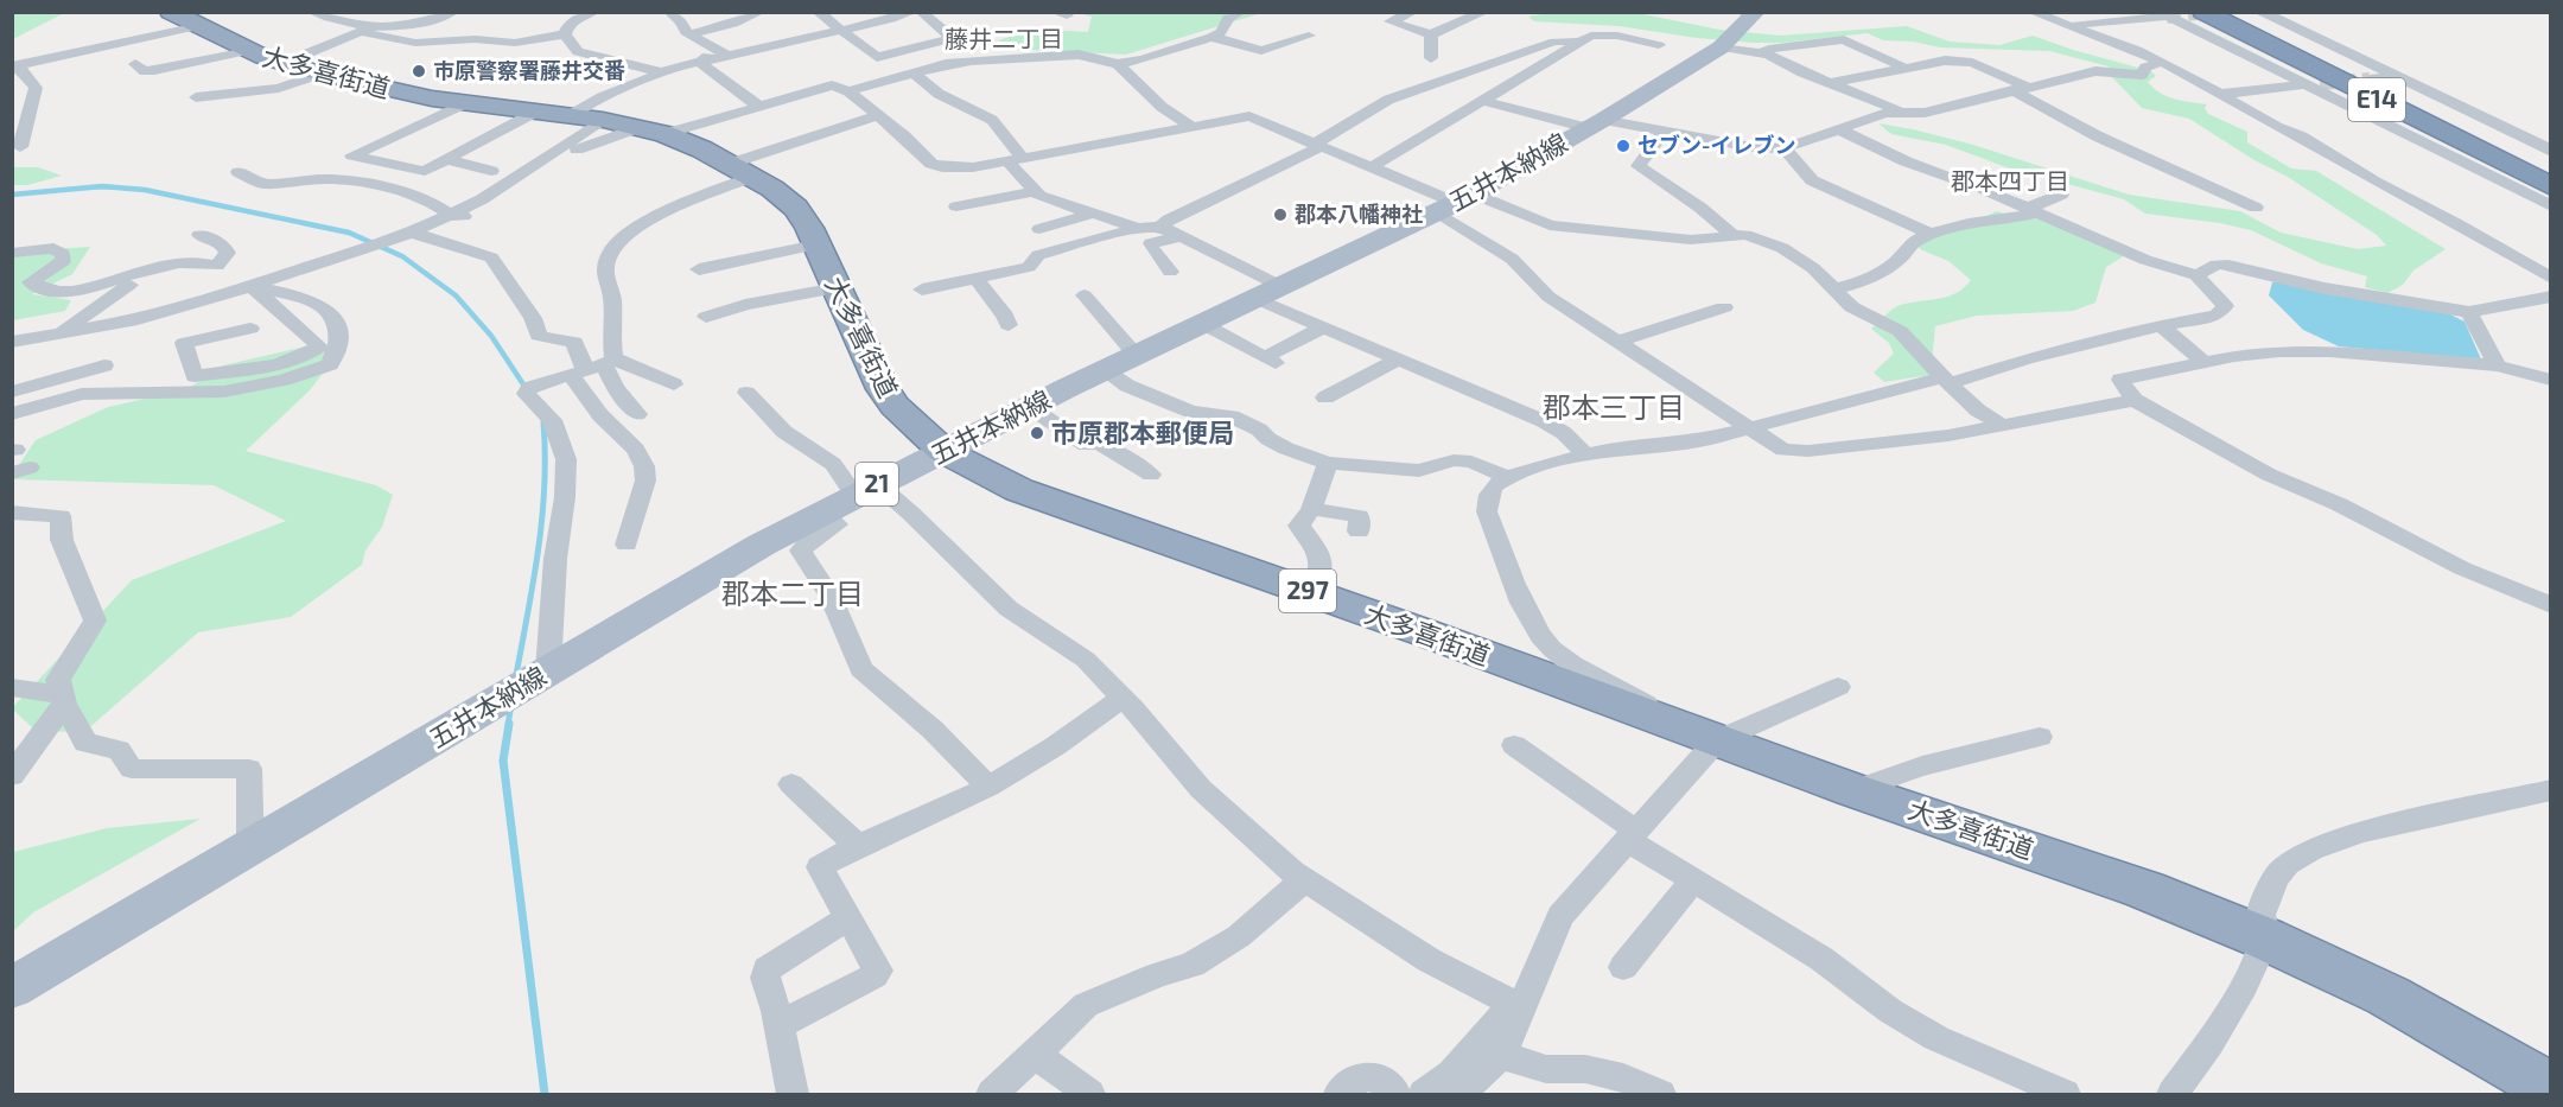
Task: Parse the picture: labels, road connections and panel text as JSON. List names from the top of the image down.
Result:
{
  "streets": {
    "highway": ["大多喜街道", "E14", "297"],
    "main road": ["五井本納線", "21"]
  },
  "crossings": [
    ["大多喜街道", "五井本納線"]
  ],
  "districts": [
    "藤井二丁目",
    "郡本四丁目",
    "郡本三丁目",
    "郡本二丁目"
  ],
  "places": [
    "市原警察署藤井交番",
    "セブン-イレブン",
    "郡本八幡神社",
    "市原郡本郵便局"
  ]
}
